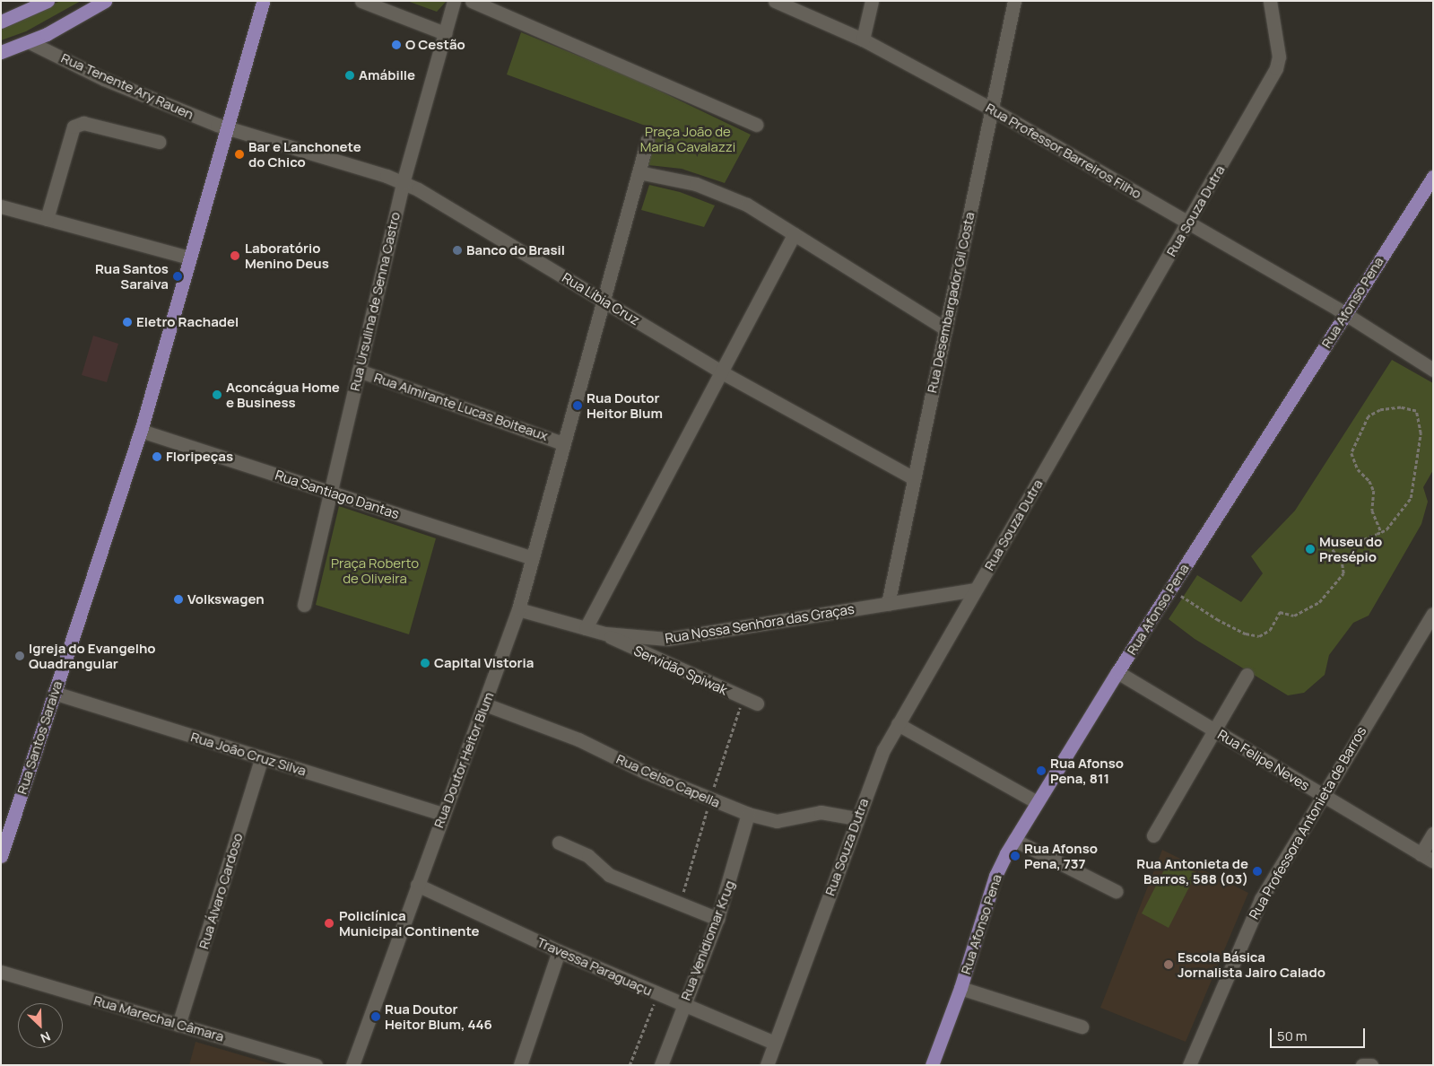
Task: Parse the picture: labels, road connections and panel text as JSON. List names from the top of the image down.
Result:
{
  "streets": {
    "main road": ["Rua Afonso Pena", "Rua Santos Saraiva"],
    "street": [
      "Rua Tenente Ary Rauen",
      "Rua Professor Barreiros Filho",
      "Rua Souza Dutra",
      "Rua Líbia Cruz",
      "Rua Ursulina de Senna Castro",
      "Rua Desembargador Gil Costa",
      "Rua Almirante Lucas Boiteaux",
      "Rua Santiago Dantas",
      "Rua Nossa Senhora das Graças",
      "Servidão Spiwak",
      "Rua João Cruz Silva",
      "Rua Doutor Heitor Blum",
      "Rua Felipe Neves",
      "Rua Celso Capella",
      "Rua Professora Antonieta de Barros",
      "Rua Álvaro Cardoso",
      "Rua Venidiomar Krug",
      "Travessa Paraguaçu",
      "Rua Marechal Câmara"
    ]
  },
  "crossings": [
    ["Rua Tenente Ary Rauen", "Rua Líbia Cruz"],
    ["Rua Tenente Ary Rauen", "Rua Santos Saraiva"],
    ["Rua Professor Barreiros Filho", "Rua Souza Dutra"],
    ["Rua Professor Barreiros Filho", "Rua Desembargador Gil Costa"],
    ["Rua Professor Barreiros Filho", "Rua Afonso Pena"],
    ["Rua Souza Dutra", "Rua Nossa Senhora das Graças"],
    ["Rua Souza Dutra", "Rua Celso Capella"],
    ["Rua Souza Dutra", "Travessa Paraguaçu"],
    ["Rua Líbia Cruz", "Rua Ursulina de Senna Castro"],
    ["Rua Líbia Cruz", "Rua Desembargador Gil Costa"],
    ["Rua Líbia Cruz", "Rua Santos Saraiva"],
    ["Rua Líbia Cruz", "Rua Doutor Heitor Blum"],
    ["Rua Ursulina de Senna Castro", "Rua Almirante Lucas Boiteaux"],
    ["Rua Ursulina de Senna Castro", "Rua Santiago Dantas"],
    ["Rua Desembargador Gil Costa", "Rua Nossa Senhora das Graças"],
    ["Rua Afonso Pena", "Rua Felipe Neves"],
    ["Rua Almirante Lucas Boiteaux", "Rua Doutor Heitor Blum"],
    ["Rua Santiago Dantas", "Rua Santos Saraiva"],
    ["Rua Santiago Dantas", "Rua Doutor Heitor Blum"],
    ["Rua Nossa Senhora das Graças", "Servidão Spiwak"],
    ["Rua Nossa Senhora das Graças", "Rua Doutor Heitor Blum"],
    ["Rua Santos Saraiva", "Rua João Cruz Silva"],
    ["Rua João Cruz Silva", "Rua Doutor Heitor Blum"],
    ["Rua João Cruz Silva", "Rua Álvaro Cardoso"],
    ["Rua Doutor Heitor Blum", "Rua Celso Capella"],
    ["Rua Doutor Heitor Blum", "Travessa Paraguaçu"],
    ["Rua Felipe Neves", "Rua Professora Antonieta de Barros"],
    ["Rua Celso Capella", "Rua Venidiomar Krug"],
    ["Rua Álvaro Cardoso", "Rua Marechal Câmara"],
    ["Rua Venidiomar Krug", "Travessa Paraguaçu"]
  ],
  "parks": ["Praça João de Maria Cavalazzi", "Praça Roberto de Oliveira"],
  "places": [
    "O Cestão",
    "Amábille",
    "Bar e Lanchonete do Chico",
    "Banco do Brasil",
    "Laboratório Menino Deus",
    "Rua Santos Saraiva",
    "Eletro Rachadel",
    "Aconcágua Home e Business",
    "Rua Doutor Heitor Blum",
    "Floripeças",
    "Museu do Presépio",
    "Volkswagen",
    "Igreja do Evangelho Quadrangular",
    "Capital Vistoria",
    "Rua Afonso Pena, 811",
    "Rua Afonso Pena, 737",
    "Rua Antonieta de Barros, 588 (03)",
    "Policlínica Municipal Continente",
    "Escola Básica Jornalista Jairo Calado",
    "Rua Doutor Heitor Blum, 446"
  ],
  "scale_bar": "50 m",
  "north": "bottom right"
}
